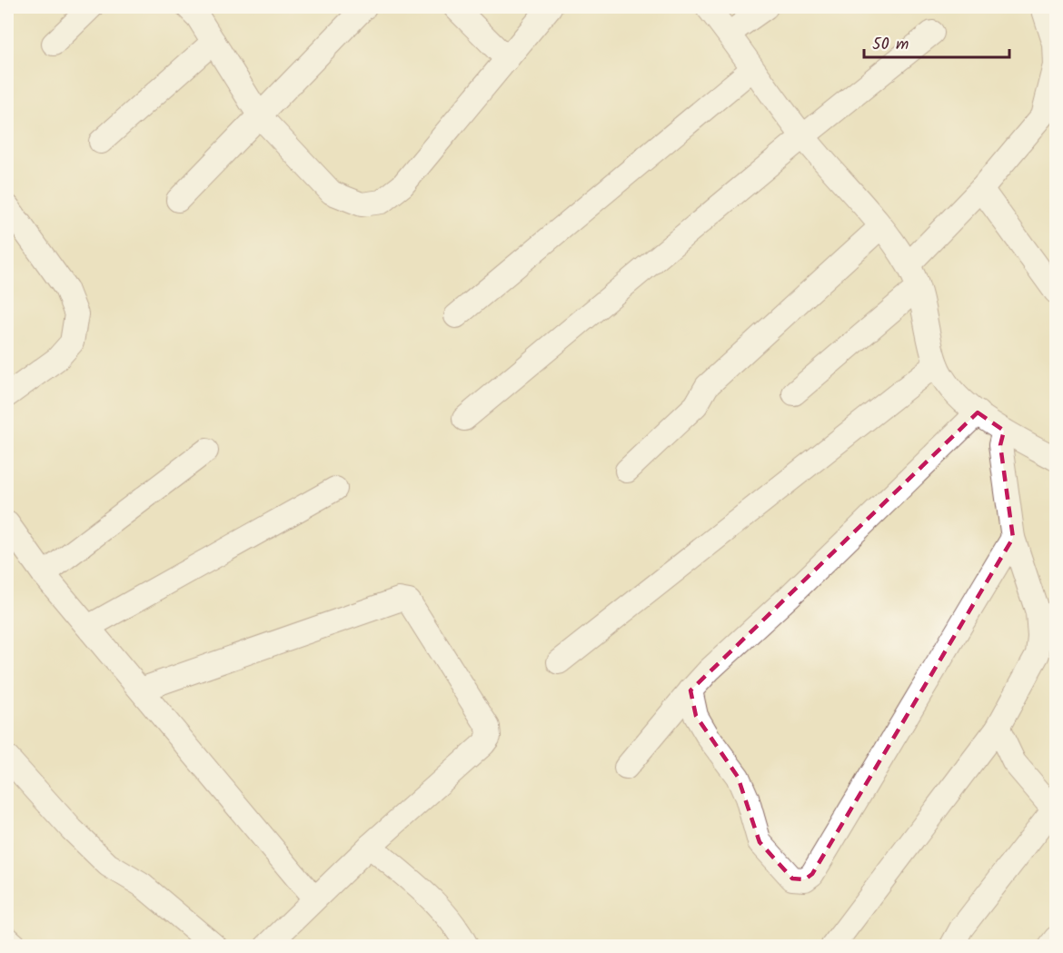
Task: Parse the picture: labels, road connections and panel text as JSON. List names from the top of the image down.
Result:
{
  "scale_bar": "50 m"
}
